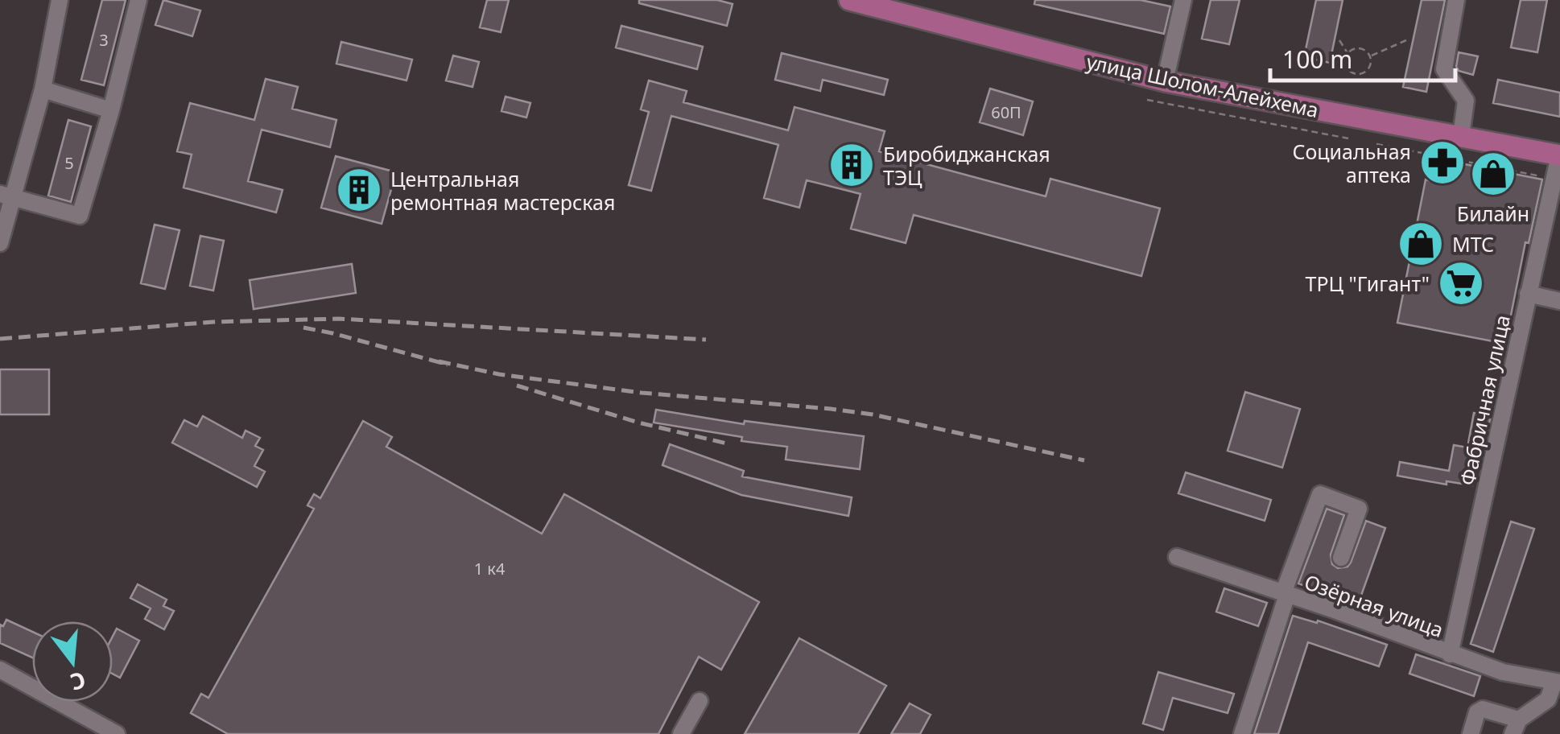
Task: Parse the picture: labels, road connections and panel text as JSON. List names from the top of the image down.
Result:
{
  "streets": {
    "main road": ["улица Шолом-Алейхема"],
    "street": ["Фабричная улица", "Озёрная улица"]
  },
  "crossings": [
    ["улица Шолом-Алейхема", "Фабричная улица"],
    ["Фабричная улица", "Озёрная улица"]
  ],
  "places": {
    "pharmacy": ["Социальная аптека"],
    "building": ["Биробиджанская ТЭЦ", "Центральная ремонтная мастерская"],
    "shop": ["Билайн", "МТС"],
    "supermarket": ["ТРЦ \"Гигант\""]
  },
  "house_numbers": [
    "3",
    "60П",
    "5",
    "1 к4"
  ],
  "scale_bar": "100 m",
  "north": "bottom"
}
